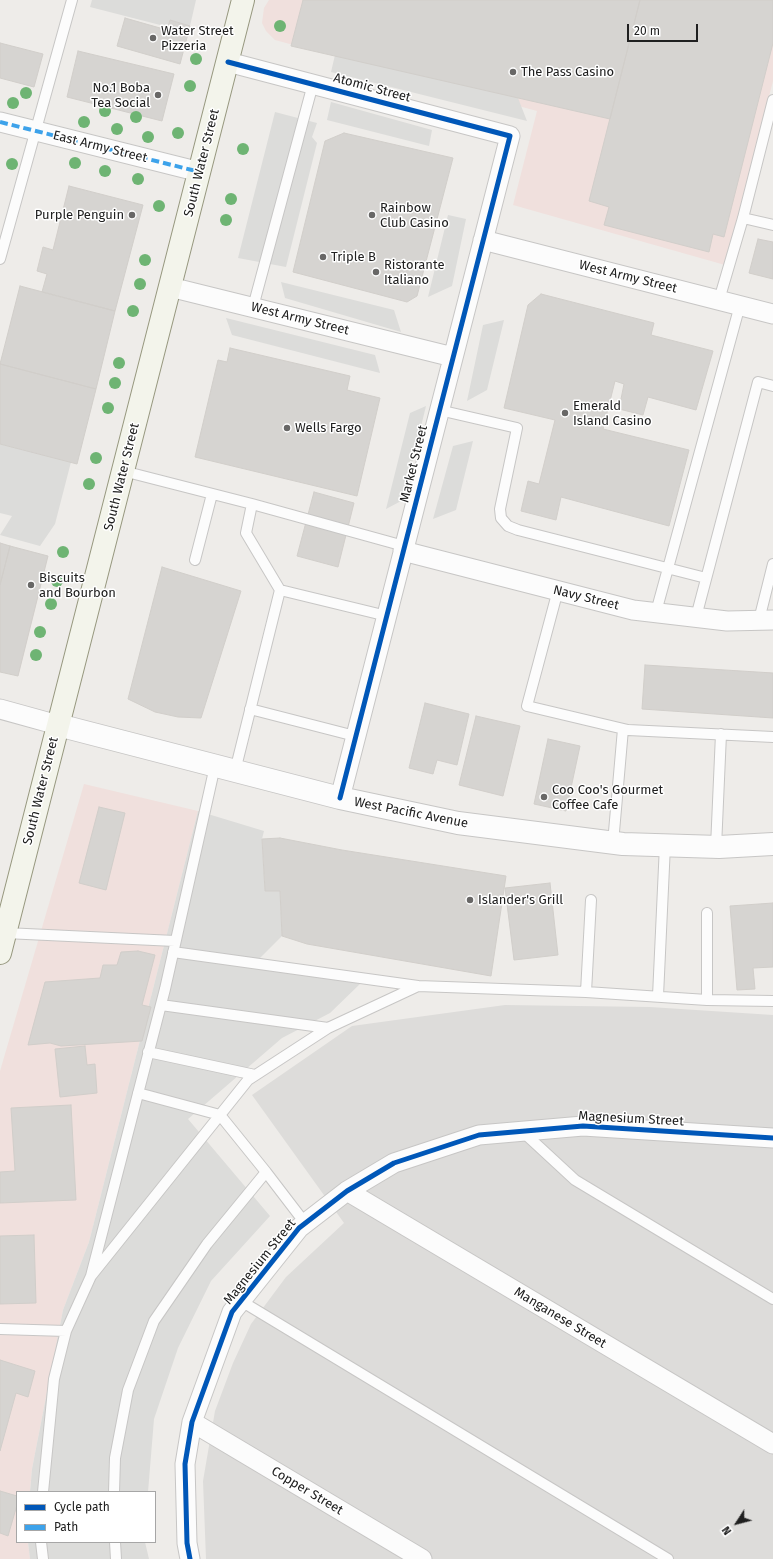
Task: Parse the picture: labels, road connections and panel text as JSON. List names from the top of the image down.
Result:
{
  "streets": {
    "main road": ["South Water Street"],
    "street": [
      "Atomic Street",
      "East Army Street",
      "West Army Street",
      "Market Street",
      "Navy Street",
      "West Pacific Avenue",
      "Magnesium Street",
      "Manganese Street",
      "Copper Street"
    ]
  },
  "crossings": [
    ["Atomic Street", "South Water Street"],
    ["Atomic Street", "Market Street"],
    ["East Army Street", "South Water Street"],
    ["South Water Street", "West Army Street"],
    ["South Water Street", "West Pacific Avenue"],
    ["West Army Street", "Market Street"],
    ["Market Street", "Navy Street"],
    ["Market Street", "West Pacific Avenue"],
    ["Magnesium Street", "Manganese Street"],
    ["Magnesium Street", "Copper Street"]
  ],
  "places": [
    "Water Street Pizzeria",
    "The Pass Casino",
    "No.1 Boba Tea Social",
    "Purple Penguin",
    "Rainbow Club Casino",
    "Triple B",
    "Ristorante Italiano",
    "Emerald Island Casino",
    "Wells Fargo",
    "Biscuits and Bourbon",
    "Coo Coo's Gourmet Coffee Cafe",
    "Islander's Grill"
  ],
  "legend": ["Cycle path", "Path"],
  "scale_bar": "20 m",
  "north": "bottom left"
}
